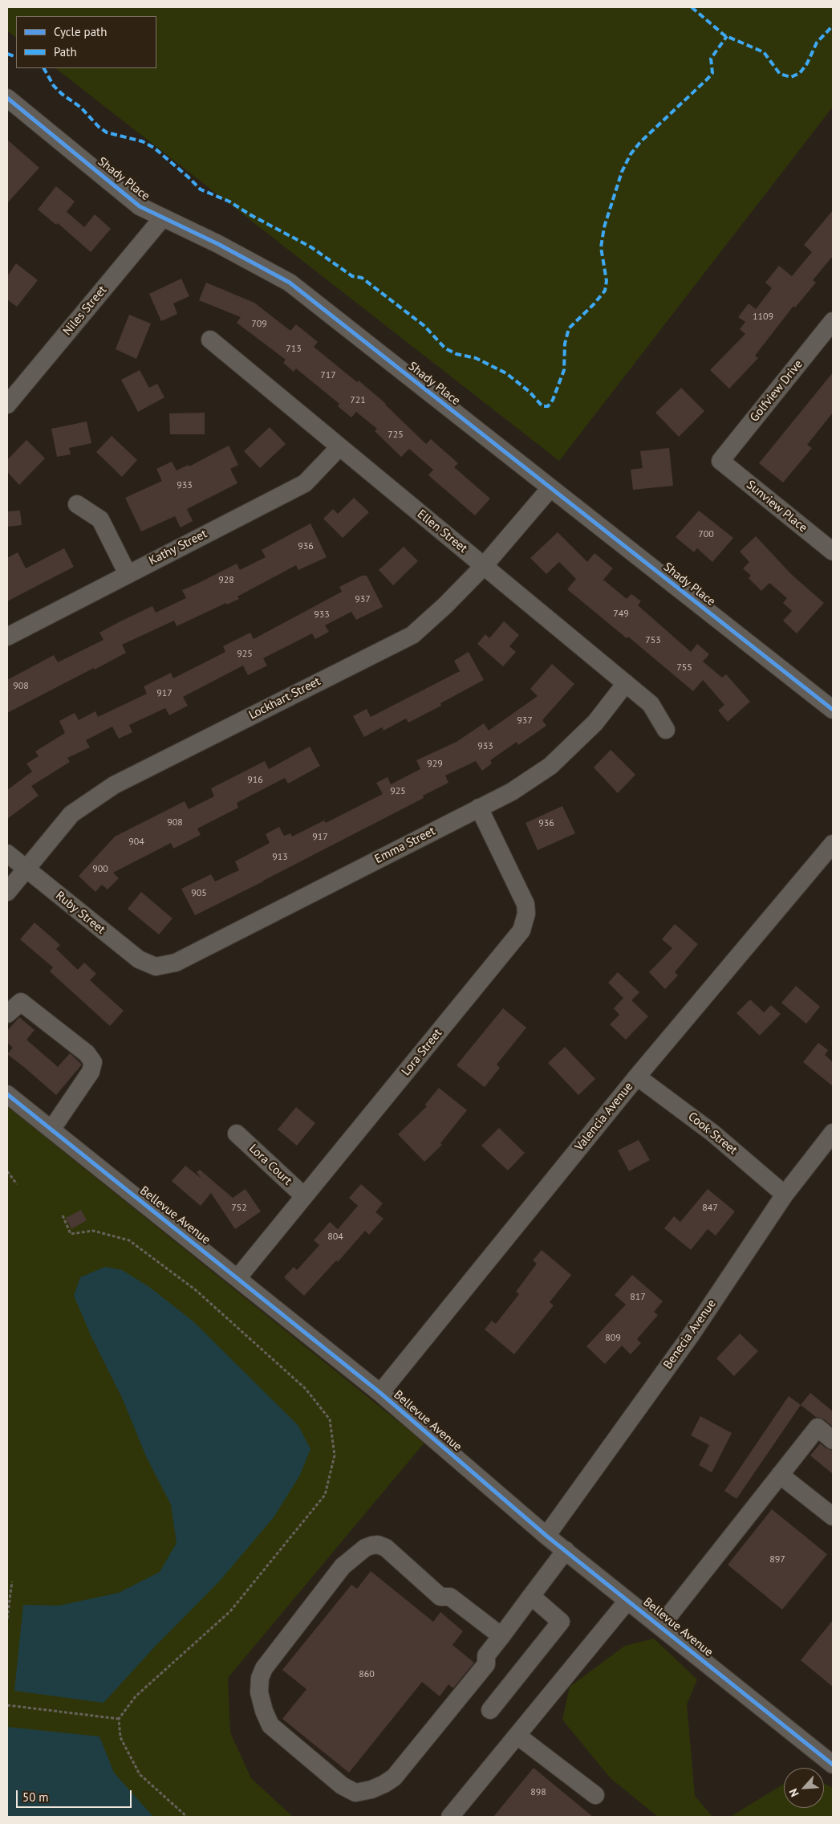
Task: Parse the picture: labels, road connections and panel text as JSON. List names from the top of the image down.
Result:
{
  "streets": {
    "street": [
      "Shady Place",
      "Niles Street",
      "Golfview Drive",
      "Sunview Place",
      "Ellen Street",
      "Kathy Street",
      "Lockhart Street",
      "Emma Street",
      "Ruby Street",
      "Lora Street",
      "Valencia Avenue",
      "Cook Street",
      "Lora Court",
      "Bellevue Avenue",
      "Benecia Avenue"
    ]
  },
  "crossings": [
    ["Shady Place", "Niles Street"],
    ["Shady Place", "Lockhart Street"],
    ["Golfview Drive", "Sunview Place"],
    ["Ellen Street", "Kathy Street"],
    ["Ellen Street", "Lockhart Street"],
    ["Ellen Street", "Emma Street"],
    ["Lockhart Street", "Ruby Street"],
    ["Emma Street", "Ruby Street"],
    ["Emma Street", "Lora Street"],
    ["Lora Street", "Lora Court"],
    ["Lora Street", "Bellevue Avenue"],
    ["Valencia Avenue", "Cook Street"],
    ["Valencia Avenue", "Bellevue Avenue"],
    ["Cook Street", "Benecia Avenue"],
    ["Bellevue Avenue", "Benecia Avenue"]
  ],
  "house_numbers": [
    "1109",
    "709",
    "713",
    "717",
    "721",
    "725",
    "933",
    "700",
    "936",
    "928",
    "937",
    "749",
    "933",
    "753",
    "925",
    "755",
    "908",
    "917",
    "937",
    "933",
    "929",
    "916",
    "925",
    "908",
    "936",
    "917",
    "904",
    "913",
    "900",
    "905",
    "752",
    "847",
    "804",
    "817",
    "809",
    "897",
    "860",
    "898"
  ],
  "legend": ["Cycle path", "Path"],
  "scale_bar": "50 m",
  "north": "bottom left"
}
